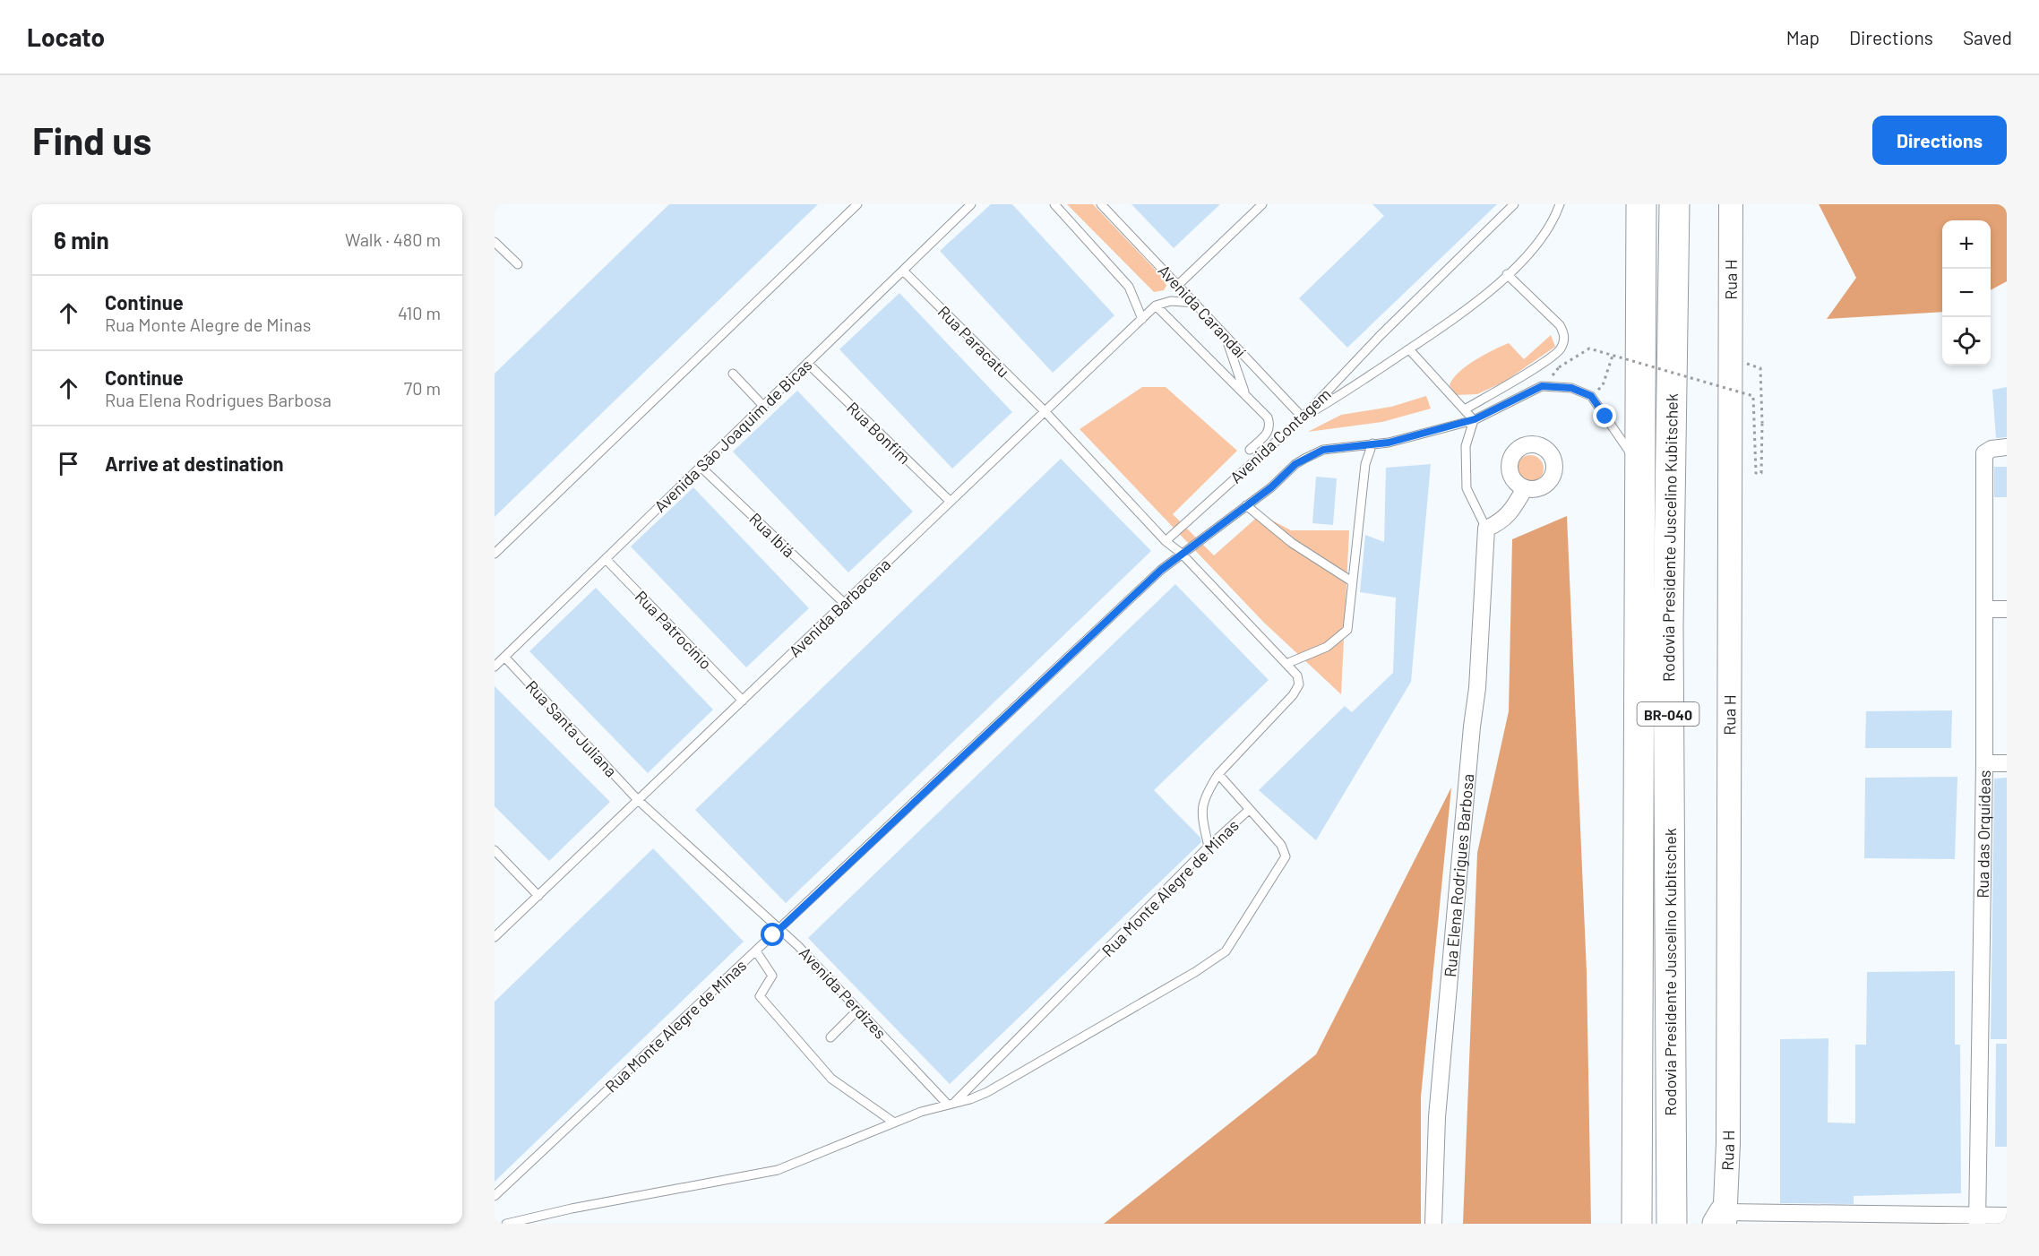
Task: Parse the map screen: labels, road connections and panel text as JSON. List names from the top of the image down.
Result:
{
  "streets": {
    "highway": ["Rodovia Presidente Juscelino Kubitschek", "BR-040"],
    "main road": ["Rua H"],
    "street": ["Rua das Orquídeas", "Rua Elena Rodrigues Barbosa"],
    "lane": [
      "Avenida Carandaí",
      "Rua Paracatu",
      "Rua Bonfim",
      "Avenida São Joaquim de Bicas",
      "Avenida Contagem",
      "Rua Ibiá",
      "Avenida Barbacena",
      "Rua Patrocínio",
      "Rua Santa Juliana",
      "Rua Monte Alegre de Minas",
      "Avenida Perdizes"
    ]
  },
  "crossings": [
    ["Avenida Carandaí", "Avenida Contagem"],
    ["Avenida Carandaí", "Avenida Barbacena"],
    ["Rua Paracatu", "Avenida São Joaquim de Bicas"],
    ["Rua Paracatu", "Avenida Contagem"],
    ["Rua Paracatu", "Avenida Barbacena"],
    ["Rua Bonfim", "Avenida São Joaquim de Bicas"],
    ["Rua Bonfim", "Avenida Barbacena"],
    ["Avenida São Joaquim de Bicas", "Rua Ibiá"],
    ["Avenida São Joaquim de Bicas", "Rua Patrocínio"],
    ["Avenida São Joaquim de Bicas", "Rua Santa Juliana"],
    ["Avenida Contagem", "Rua Monte Alegre de Minas"],
    ["Rua Ibiá", "Avenida Barbacena"],
    ["Avenida Barbacena", "Rua Patrocínio"],
    ["Avenida Barbacena", "Rua Santa Juliana"],
    ["Avenida Barbacena", "Avenida Perdizes"],
    ["Rua Santa Juliana", "Avenida Perdizes"],
    ["Rua Elena Rodrigues Barbosa", "Rua Monte Alegre de Minas"],
    ["Rua Monte Alegre de Minas", "Avenida Perdizes"]
  ],
  "page": {
    "header": "Locato",
    "nav": ["Map", "Directions", "Saved"],
    "buttons": "Directions",
    "title": "Find us",
    "heading": ["6 min", "Walk · 480 m"],
    "map_buttons": ["+", "−"],
    "list": [
      ["Continue", "Rua Monte Alegre de Minas", "410 m"],
      ["Continue", "Rua Elena Rodrigues Barbosa", "70 m"],
      "Arrive at destination"
    ]
  }
}
